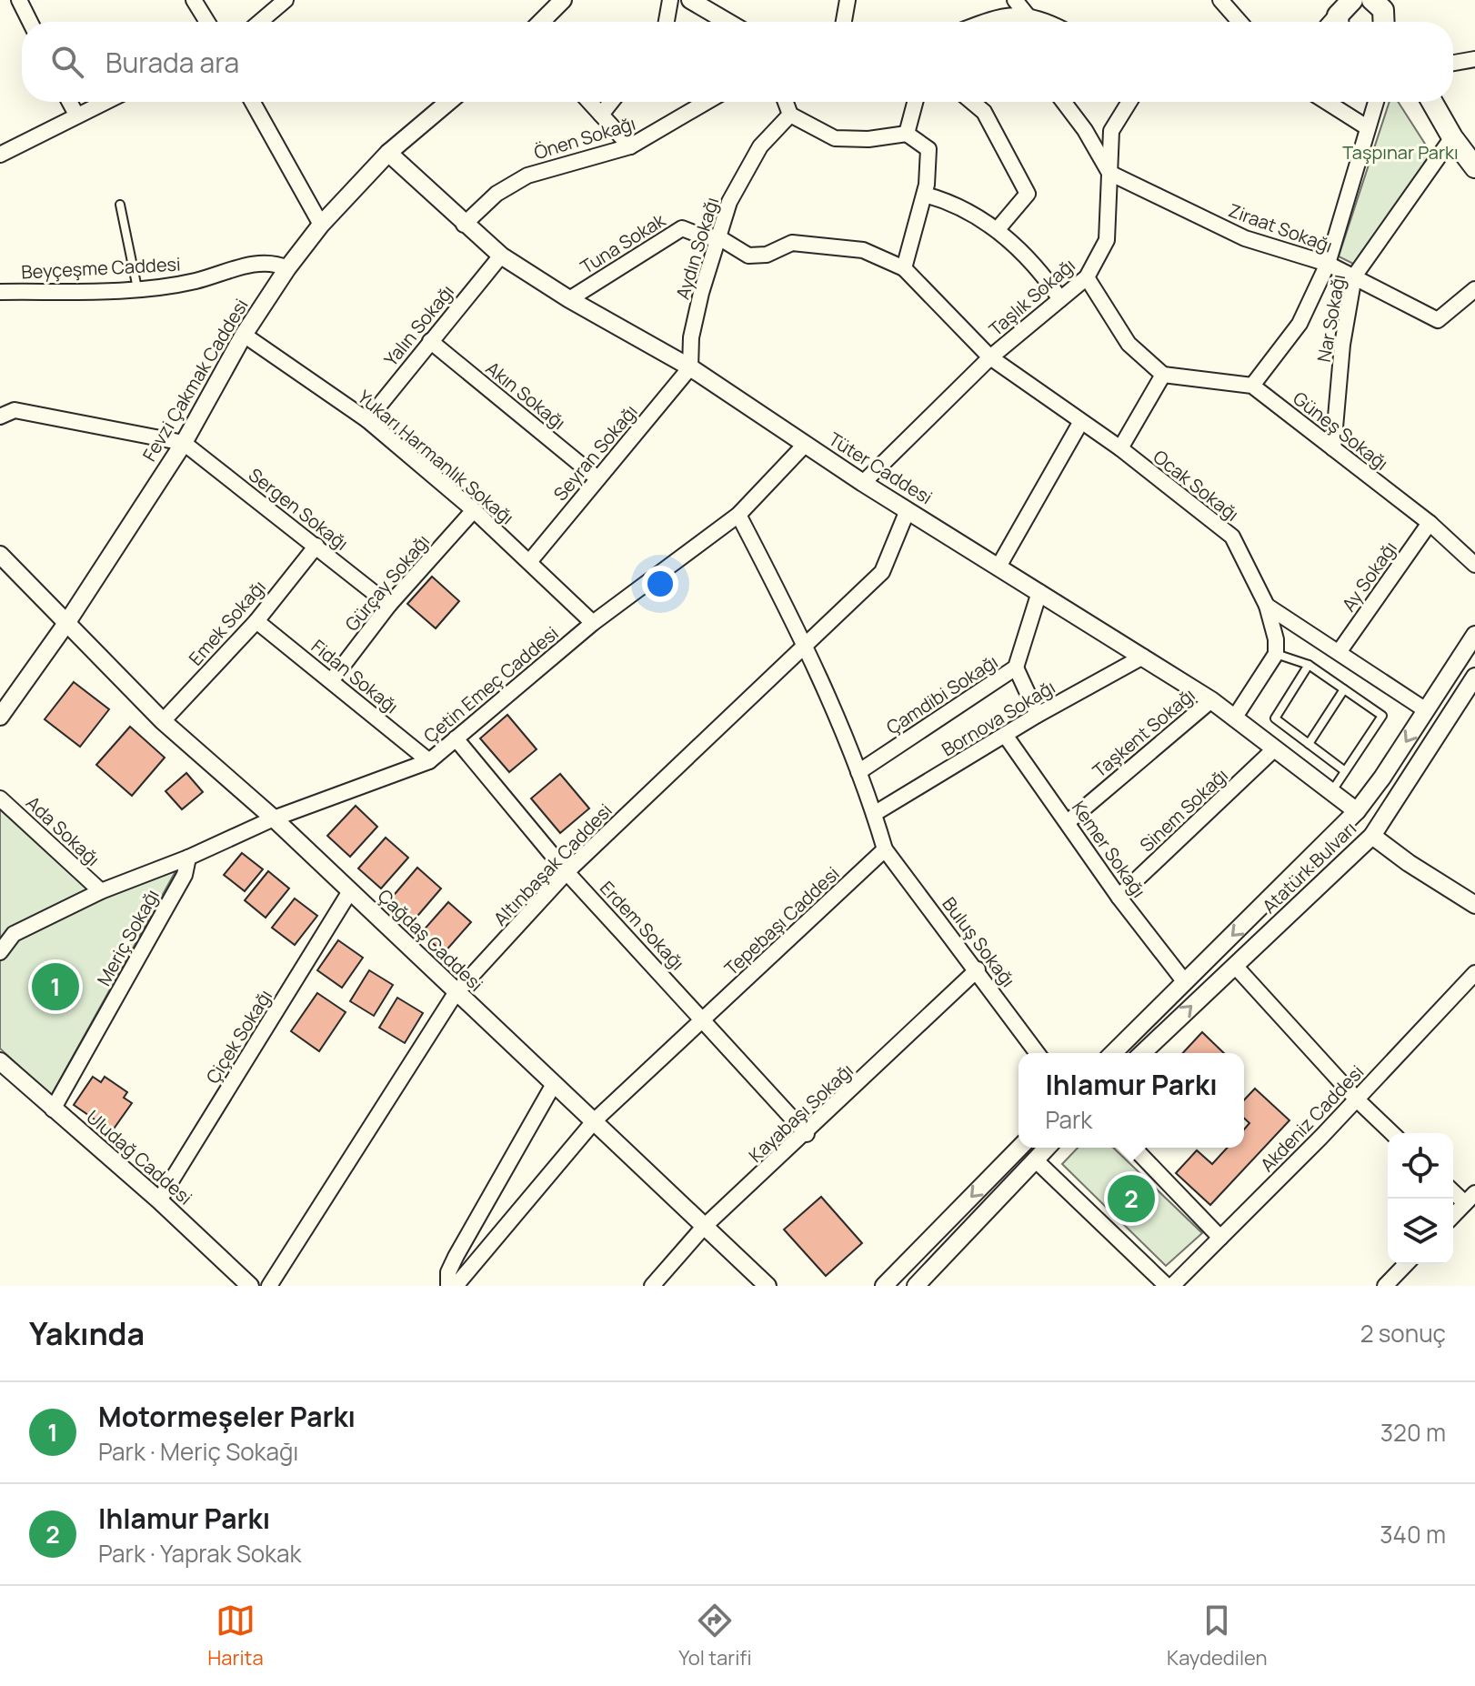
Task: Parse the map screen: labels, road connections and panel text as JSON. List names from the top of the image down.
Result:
{
  "streets": {
    "street": [
      "Önen Sokağı",
      "Ziraat Sokağı",
      "Tuna Sokak",
      "Aydın Sokağı",
      "Beyçeşme Caddesi",
      "Taşlık Sokağı",
      "Nar Sokağı",
      "Yalın Sokağı",
      "Fevzi Çakmak Caddesi",
      "Akın Sokağı",
      "Güneş Sokağı",
      "Seyran Sokağı",
      "Yukarı Harmanlık Sokağı",
      "Tüter Caddesi",
      "Ocak Sokağı",
      "Sergen Sokağı",
      "Ay Sokağı",
      "Gürçay Sokağı",
      "Emek Sokağı",
      "Fidan Sokağı",
      "Çetin Emeç Caddesi",
      "Çamdibi Sokağı",
      "Bornova Sokağı",
      "Taşkent Sokağı",
      "Sinem Sokağı",
      "Ada Sokağı",
      "Kemer Sokağı",
      "Altınbaşak Caddesi",
      "Atatürk Bulvarı",
      "Tepebaşı Caddesi",
      "Erdem Sokağı",
      "Meriç Sokağı",
      "Çağdaş Caddesi",
      "Buluş Sokağı",
      "Çiçek Sokağı",
      "Kayabaşı Sokağı",
      "Akdeniz Caddesi",
      "Uludağ Caddesi"
    ]
  },
  "crossings": [
    ["Önen Sokağı", "Tüter Caddesi"],
    ["Ziraat Sokağı", "Taşlık Sokağı"],
    ["Ziraat Sokağı", "Nar Sokağı"],
    ["Tuna Sokak", "Aydın Sokağı"],
    ["Tuna Sokak", "Tüter Caddesi"],
    ["Tuna Sokak", "Ocak Sokağı"],
    ["Aydın Sokağı", "Seyran Sokağı"],
    ["Aydın Sokağı", "Tüter Caddesi"],
    ["Beyçeşme Caddesi", "Fevzi Çakmak Caddesi"],
    ["Taşlık Sokağı", "Tüter Caddesi"],
    ["Taşlık Sokağı", "Ocak Sokağı"],
    ["Nar Sokağı", "Güneş Sokağı"],
    ["Yalın Sokağı", "Akın Sokağı"],
    ["Yalın Sokağı", "Yukarı Harmanlık Sokağı"],
    ["Yalın Sokağı", "Tüter Caddesi"],
    ["Fevzi Çakmak Caddesi", "Yukarı Harmanlık Sokağı"],
    ["Fevzi Çakmak Caddesi", "Tüter Caddesi"],
    ["Fevzi Çakmak Caddesi", "Sergen Sokağı"],
    ["Fevzi Çakmak Caddesi", "Çağdaş Caddesi"],
    ["Akın Sokağı", "Seyran Sokağı"],
    ["Güneş Sokağı", "Ay Sokağı"],
    ["Seyran Sokağı", "Yukarı Harmanlık Sokağı"],
    ["Seyran Sokağı", "Tüter Caddesi"],
    ["Yukarı Harmanlık Sokağı", "Gürçay Sokağı"],
    ["Yukarı Harmanlık Sokağı", "Çetin Emeç Caddesi"],
    ["Tüter Caddesi", "Çetin Emeç Caddesi"],
    ["Tüter Caddesi", "Çamdibi Sokağı"],
    ["Tüter Caddesi", "Bornova Sokağı"],
    ["Tüter Caddesi", "Taşkent Sokağı"],
    ["Tüter Caddesi", "Sinem Sokağı"],
    ["Tüter Caddesi", "Altınbaşak Caddesi"],
    ["Sergen Sokağı", "Gürçay Sokağı"],
    ["Sergen Sokağı", "Emek Sokağı"],
    ["Gürçay Sokağı", "Fidan Sokağı"],
    ["Emek Sokağı", "Fidan Sokağı"],
    ["Emek Sokağı", "Çağdaş Caddesi"],
    ["Fidan Sokağı", "Çetin Emeç Caddesi"],
    ["Çetin Emeç Caddesi", "Ada Sokağı"],
    ["Çetin Emeç Caddesi", "Erdem Sokağı"],
    ["Çetin Emeç Caddesi", "Meriç Sokağı"],
    ["Çetin Emeç Caddesi", "Çağdaş Caddesi"],
    ["Bornova Sokağı", "Kemer Sokağı"],
    ["Taşkent Sokağı", "Kemer Sokağı"],
    ["Sinem Sokağı", "Kemer Sokağı"],
    ["Altınbaşak Caddesi", "Erdem Sokağı"],
    ["Altınbaşak Caddesi", "Çağdaş Caddesi"],
    ["Tepebaşı Caddesi", "Erdem Sokağı"],
    ["Tepebaşı Caddesi", "Çağdaş Caddesi"],
    ["Tepebaşı Caddesi", "Buluş Sokağı"],
    ["Erdem Sokağı", "Kayabaşı Sokağı"],
    ["Meriç Sokağı", "Uludağ Caddesi"],
    ["Çağdaş Caddesi", "Çiçek Sokağı"],
    ["Çağdaş Caddesi", "Kayabaşı Sokağı"],
    ["Buluş Sokağı", "Kayabaşı Sokağı"],
    ["Çiçek Sokağı", "Uludağ Caddesi"]
  ],
  "parks": ["Taşpınar Parkı"],
  "page": {
    "search": "Burada ara",
    "pins": ["1", "2"],
    "popup": ["Ihlamur Parkı", "Park"],
    "heading": ["Yakında", "2 sonuç"],
    "list": [
      {
        "mark": "1",
        "name": "Motormeşeler Parkı",
        "note": "Park · Meriç Sokağı",
        "value": "320 m"
      },
      {
        "mark": "2",
        "name": "Ihlamur Parkı",
        "note": "Park · Yaprak Sokak",
        "value": "340 m"
      }
    ],
    "nav": ["Harita", "Yol tarifi", "Kaydedilen"]
  }
}
